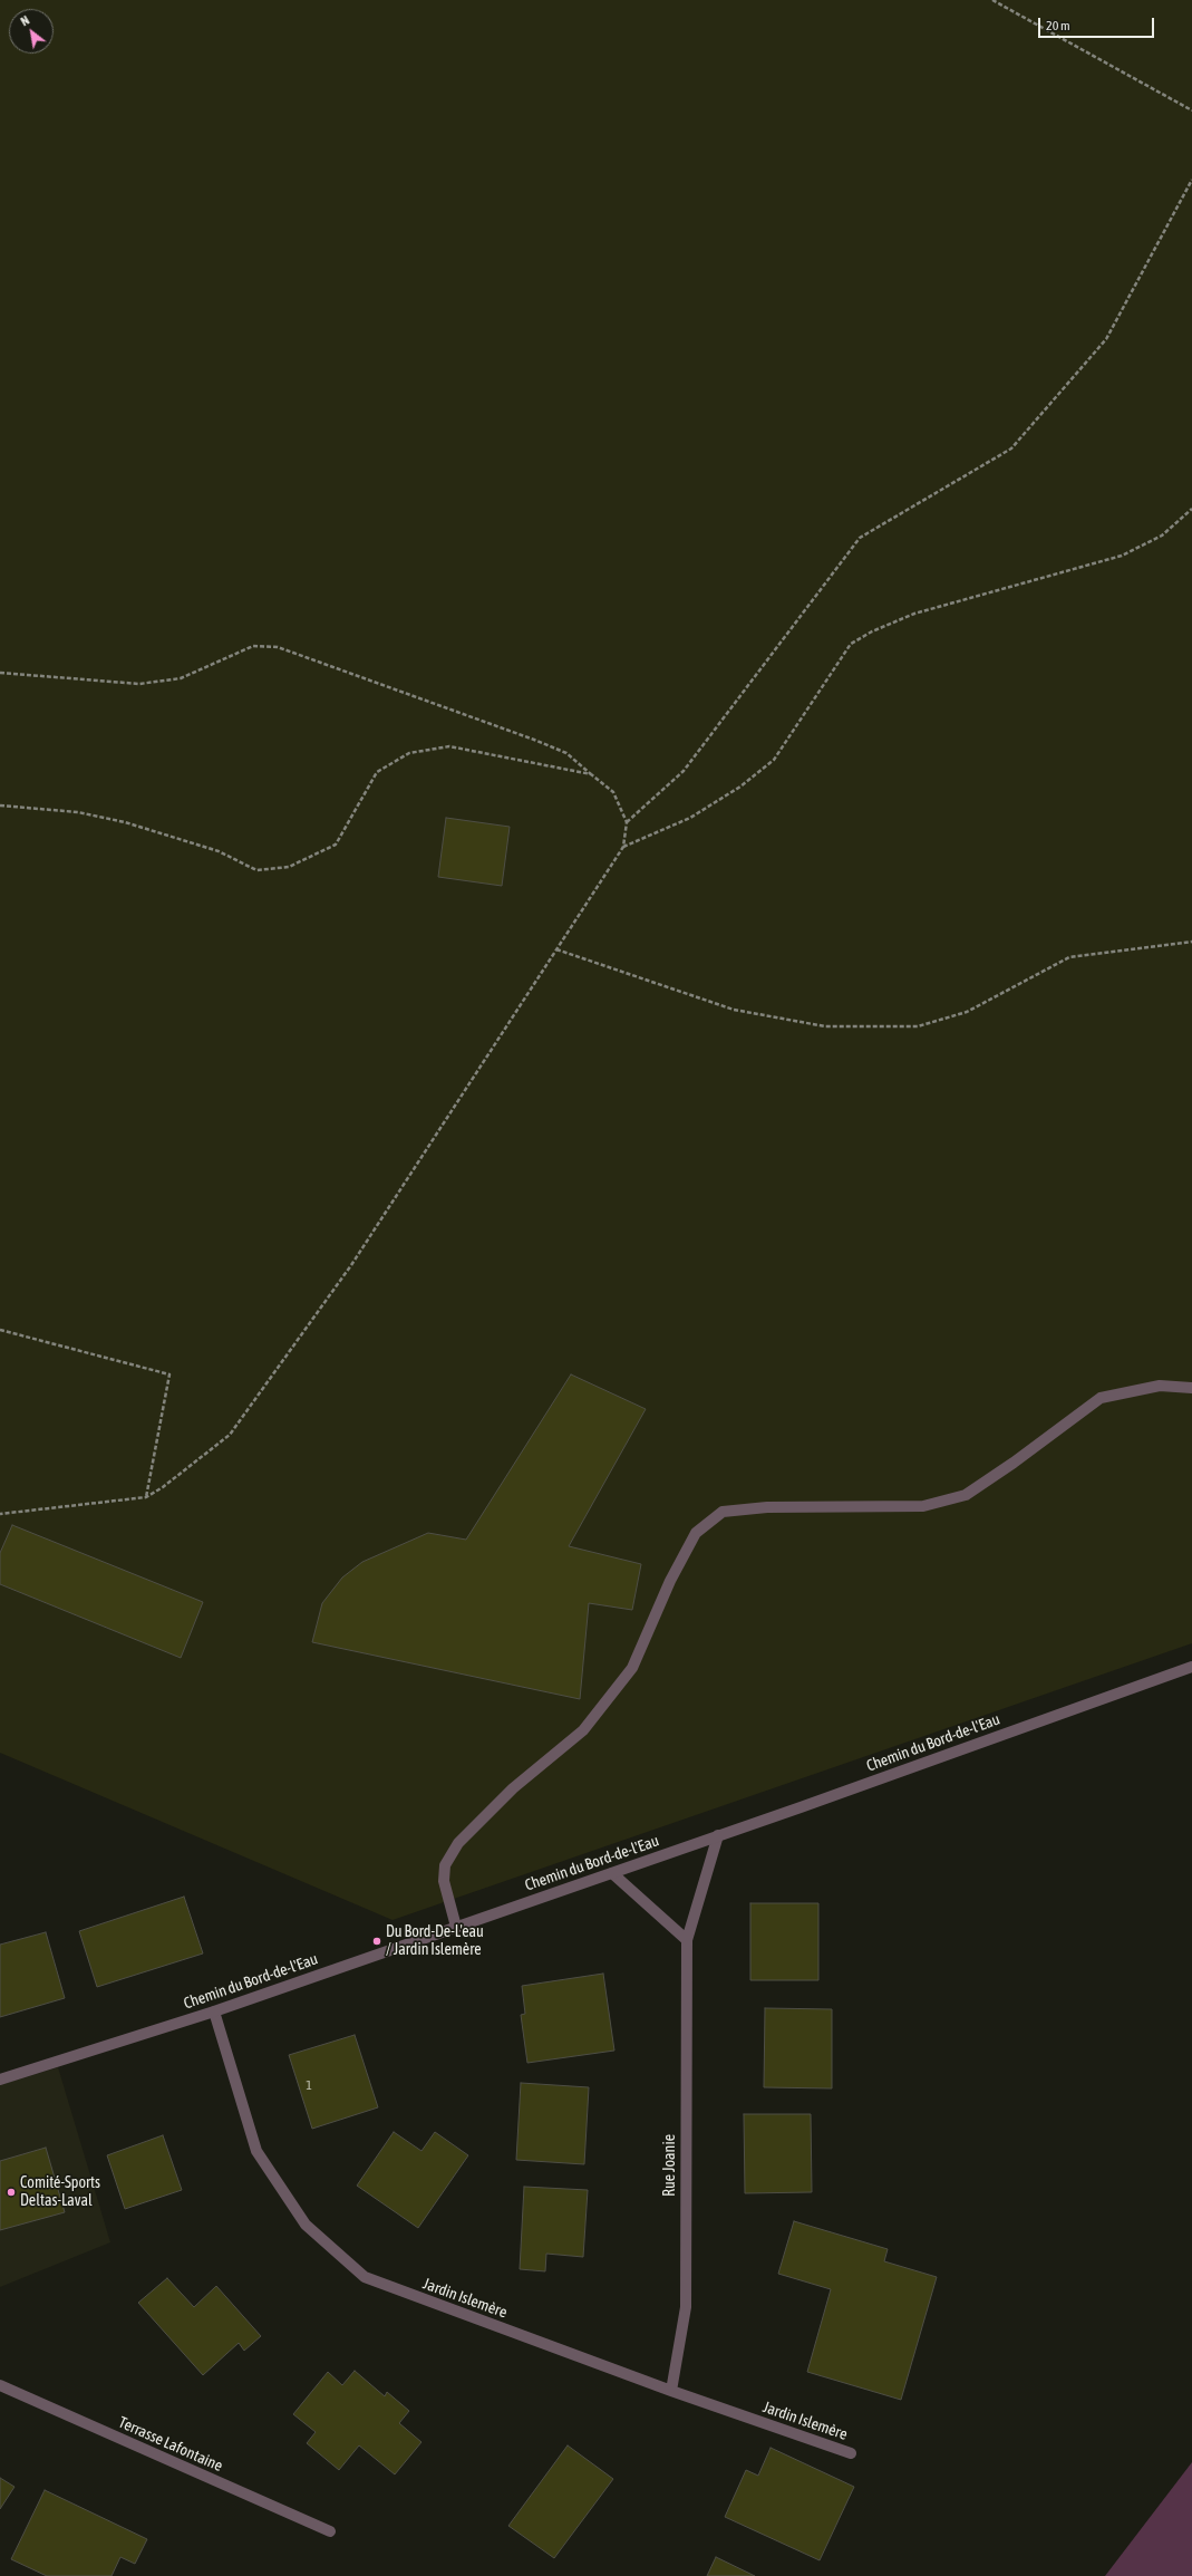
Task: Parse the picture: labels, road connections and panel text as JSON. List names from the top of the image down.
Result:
{
  "streets": {
    "street": [
      "Chemin du Bord-de-l'Eau",
      "Rue Joanie",
      "Jardin Islemère",
      "Terrasse Lafontaine"
    ]
  },
  "crossings": [
    ["Chemin du Bord-de-l'Eau", "Rue Joanie"],
    ["Chemin du Bord-de-l'Eau", "Jardin Islemère"],
    ["Rue Joanie", "Jardin Islemère"]
  ],
  "places": ["Du Bord-De-L'eau / Jardin Islemère", "Comité-Sports Deltas-Laval"],
  "house_numbers": ["1"],
  "scale_bar": "20 m",
  "north": "top left"
}
